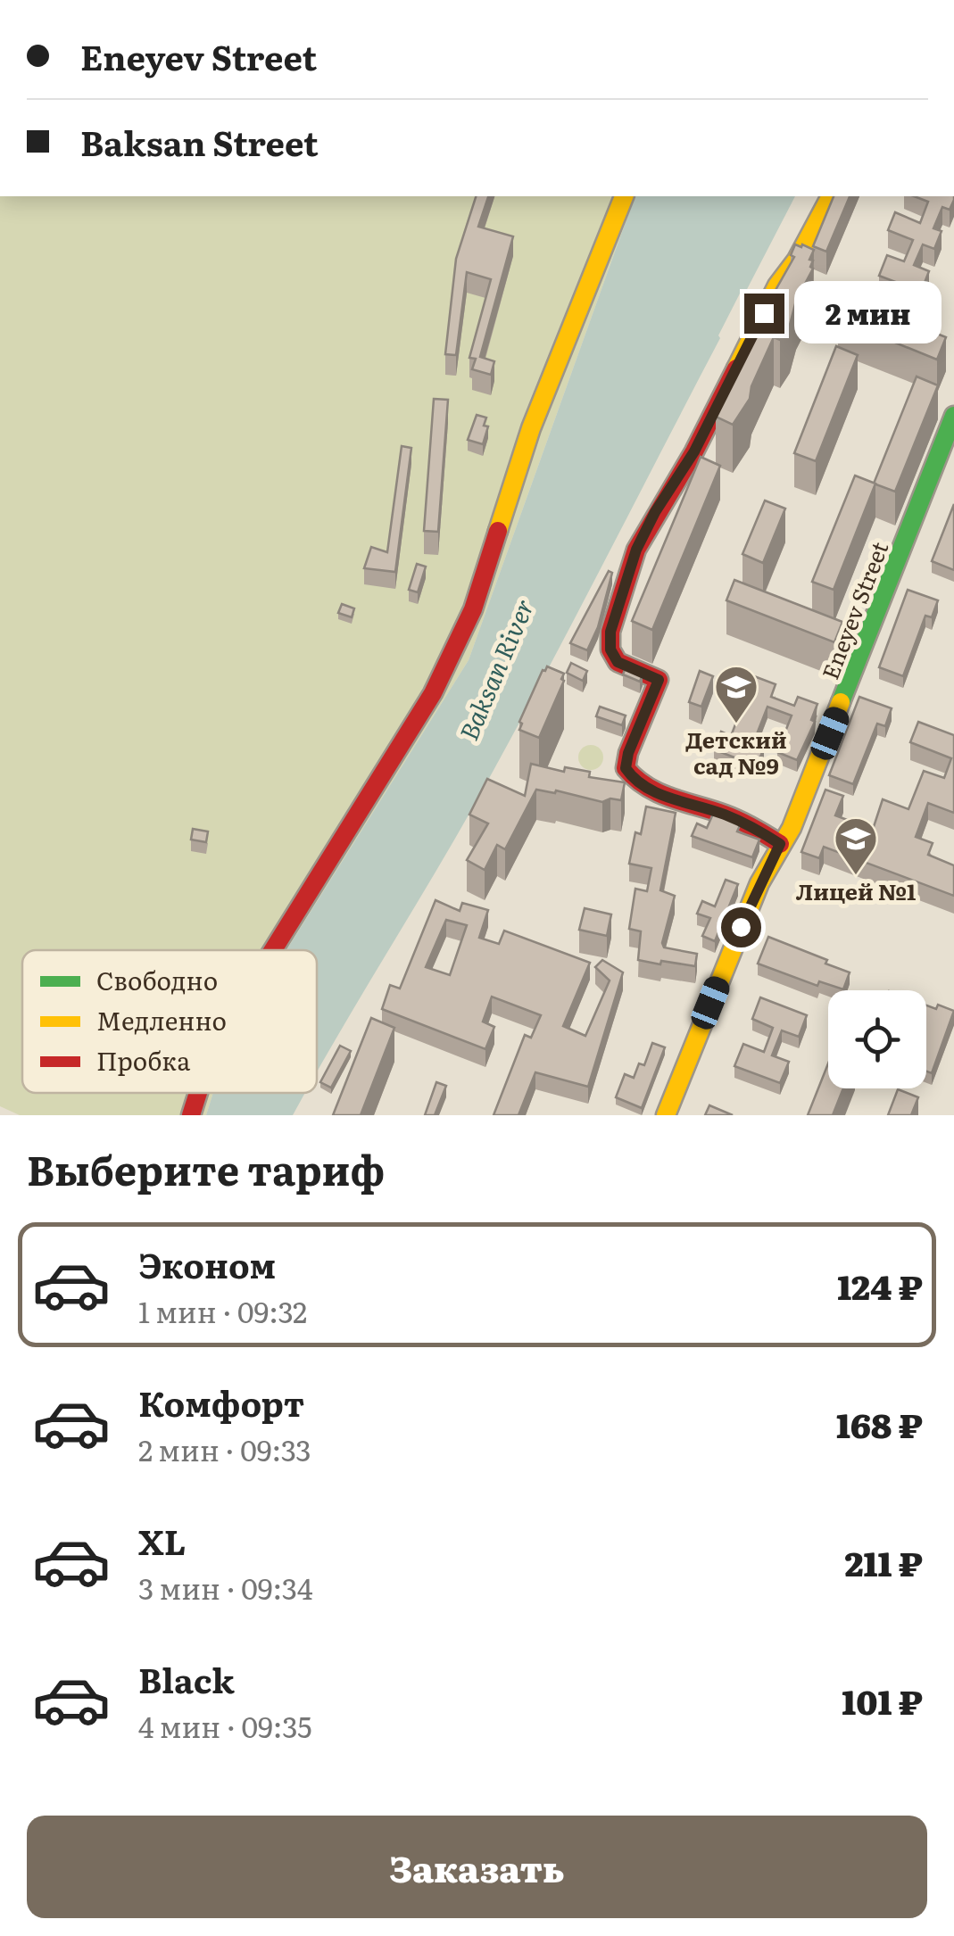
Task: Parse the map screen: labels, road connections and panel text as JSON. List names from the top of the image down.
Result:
{
  "streets": {
    "street": ["Eneyev Street"]
  },
  "water": ["Baksan River"],
  "places": {
    "school or university": ["Детский сад №9", "Лицей №1"]
  },
  "legend": ["Свободно", "Медленно", "Пробка"],
  "page": {
    "banner": ["Eneyev Street", "Baksan Street"],
    "bubble": "2 мин",
    "heading": "Выберите тариф",
    "list": [
      {
        "name": "Эконом",
        "note": "1 мин · 09:32",
        "value": "124 ₽"
      },
      {
        "name": "Комфорт",
        "note": "2 мин · 09:33",
        "value": "168 ₽"
      },
      {
        "name": "XL",
        "note": "3 мин · 09:34",
        "value": "211 ₽"
      },
      {
        "name": "Black",
        "note": "4 мин · 09:35",
        "value": "101 ₽"
      }
    ],
    "buttons": "Заказать"
  }
}
